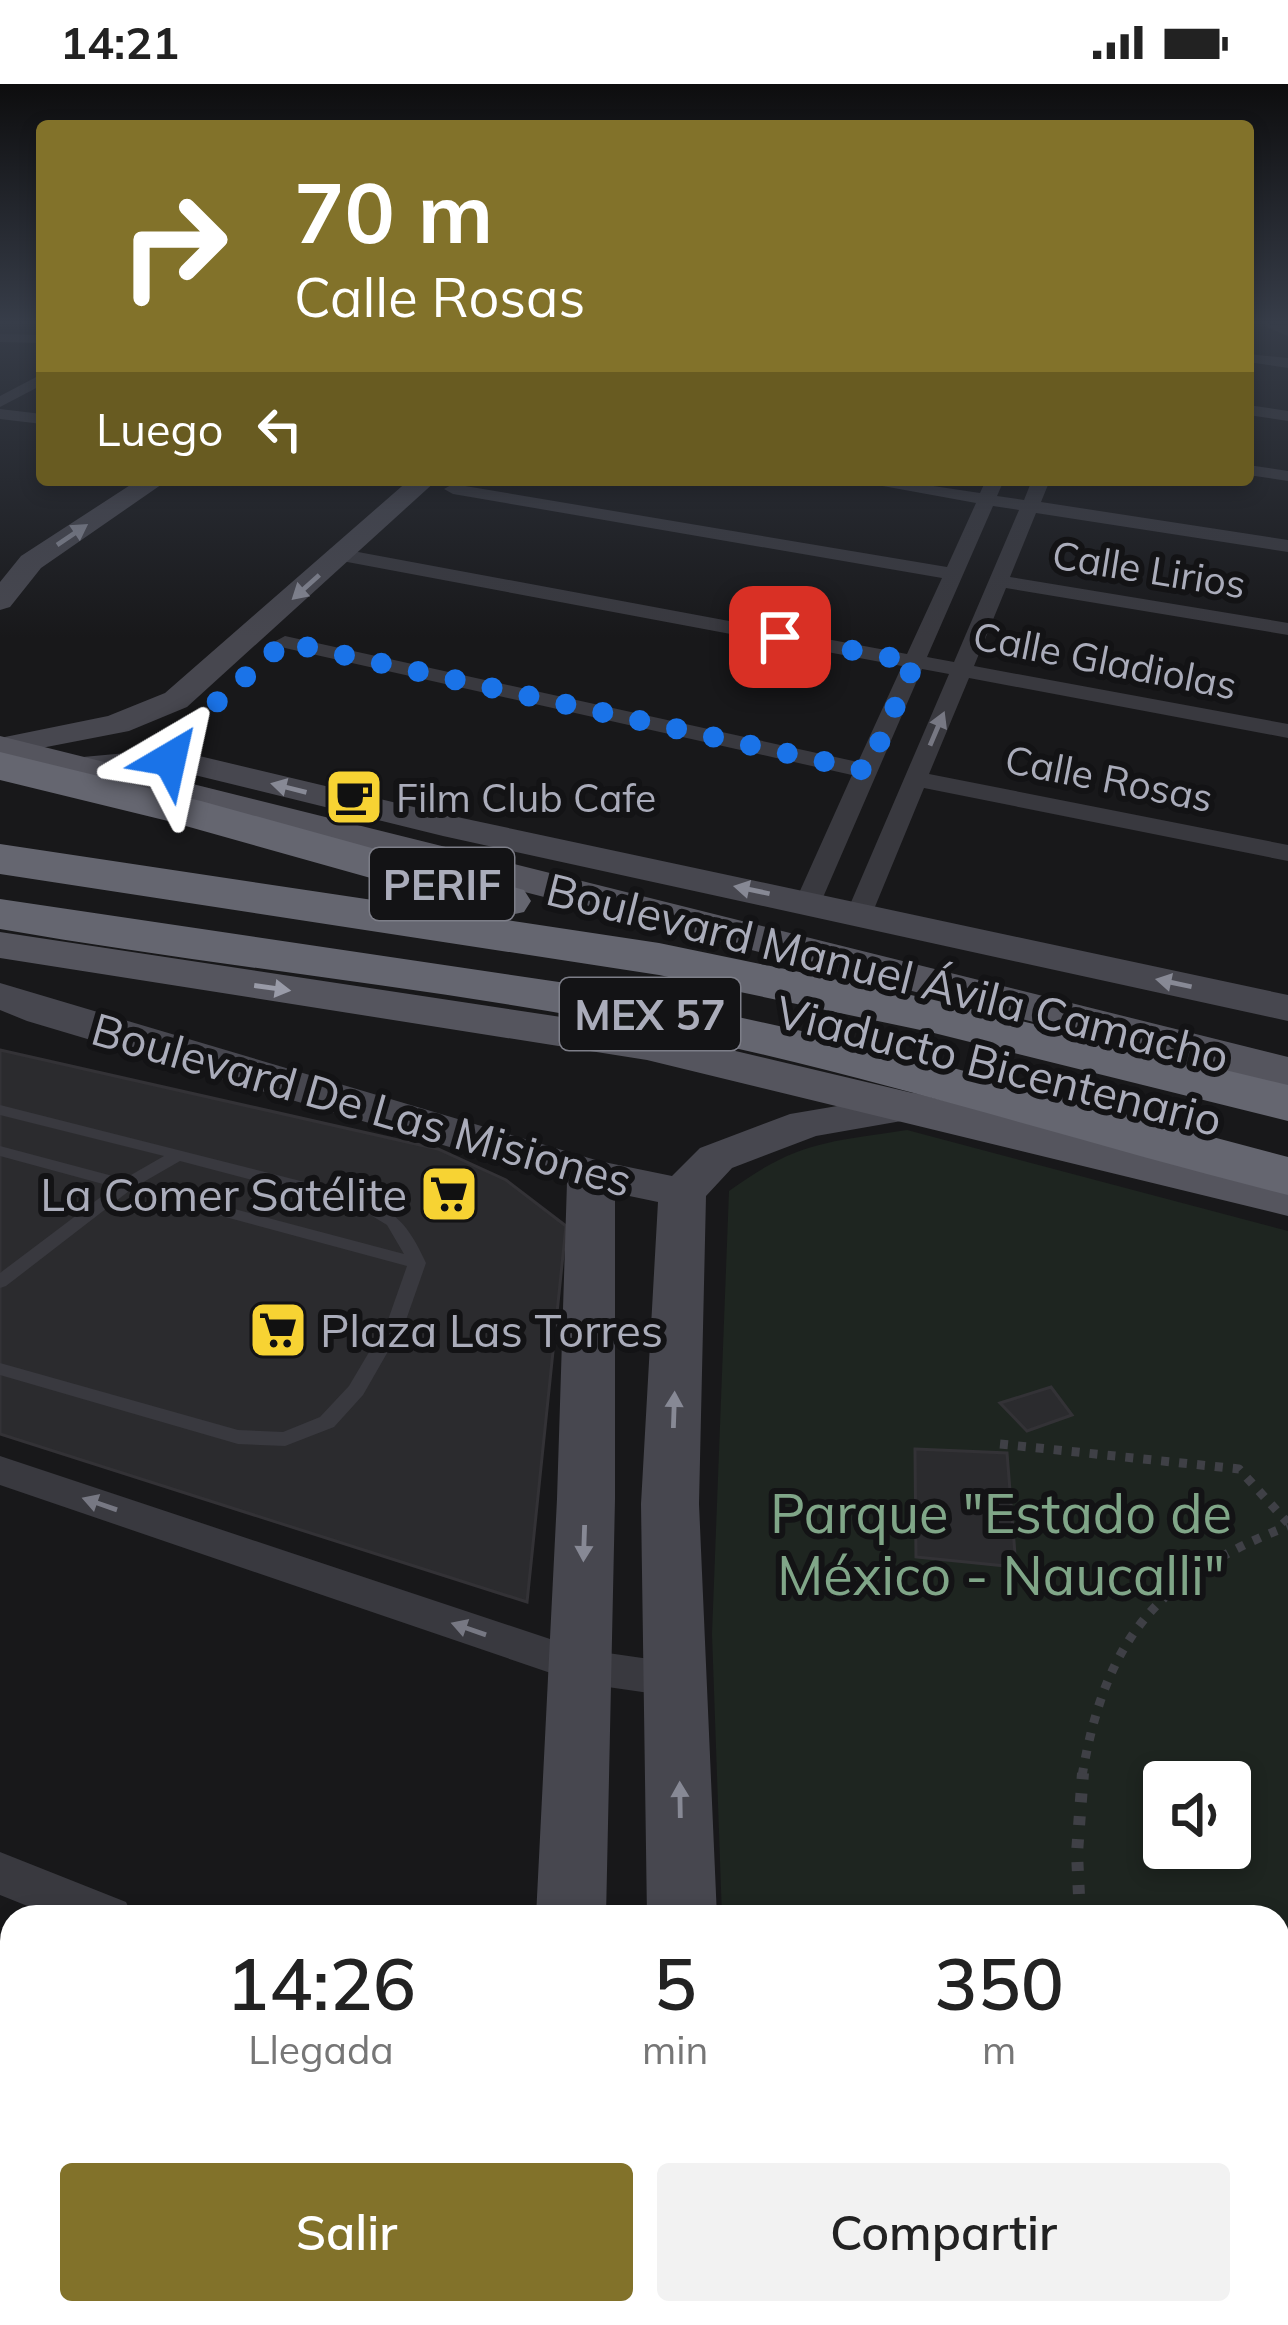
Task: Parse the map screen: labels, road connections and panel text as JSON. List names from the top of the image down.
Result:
{
  "streets": {
    "highway": [
      "PERIF",
      "Boulevard Manuel Ávila Camacho",
      "MEX 57",
      "Viaducto Bicentenario"
    ],
    "street": [
      "Calle Lirios",
      "Calle Gladiolas",
      "Calle Rosas",
      "Boulevard De Las Misiones"
    ]
  },
  "crossings": [
    ["PERIF", "Boulevard Manuel Ávila Camacho"]
  ],
  "parks": ["Parque \"Estado de México - Naucalli\""],
  "places": {
    "cafe": ["Film Club Cafe"],
    "supermarket": ["La Comer Satélite", "Plaza Las Torres"]
  },
  "page": {
    "status": "14:21",
    "turn": ["70 m", "Calle Rosas"],
    "then": "Luego",
    "eta": [
      "14:26",
      "Llegada",
      "5",
      "min",
      "350",
      "m"
    ],
    "buttons": ["Salir", "Compartir"]
  }
}
